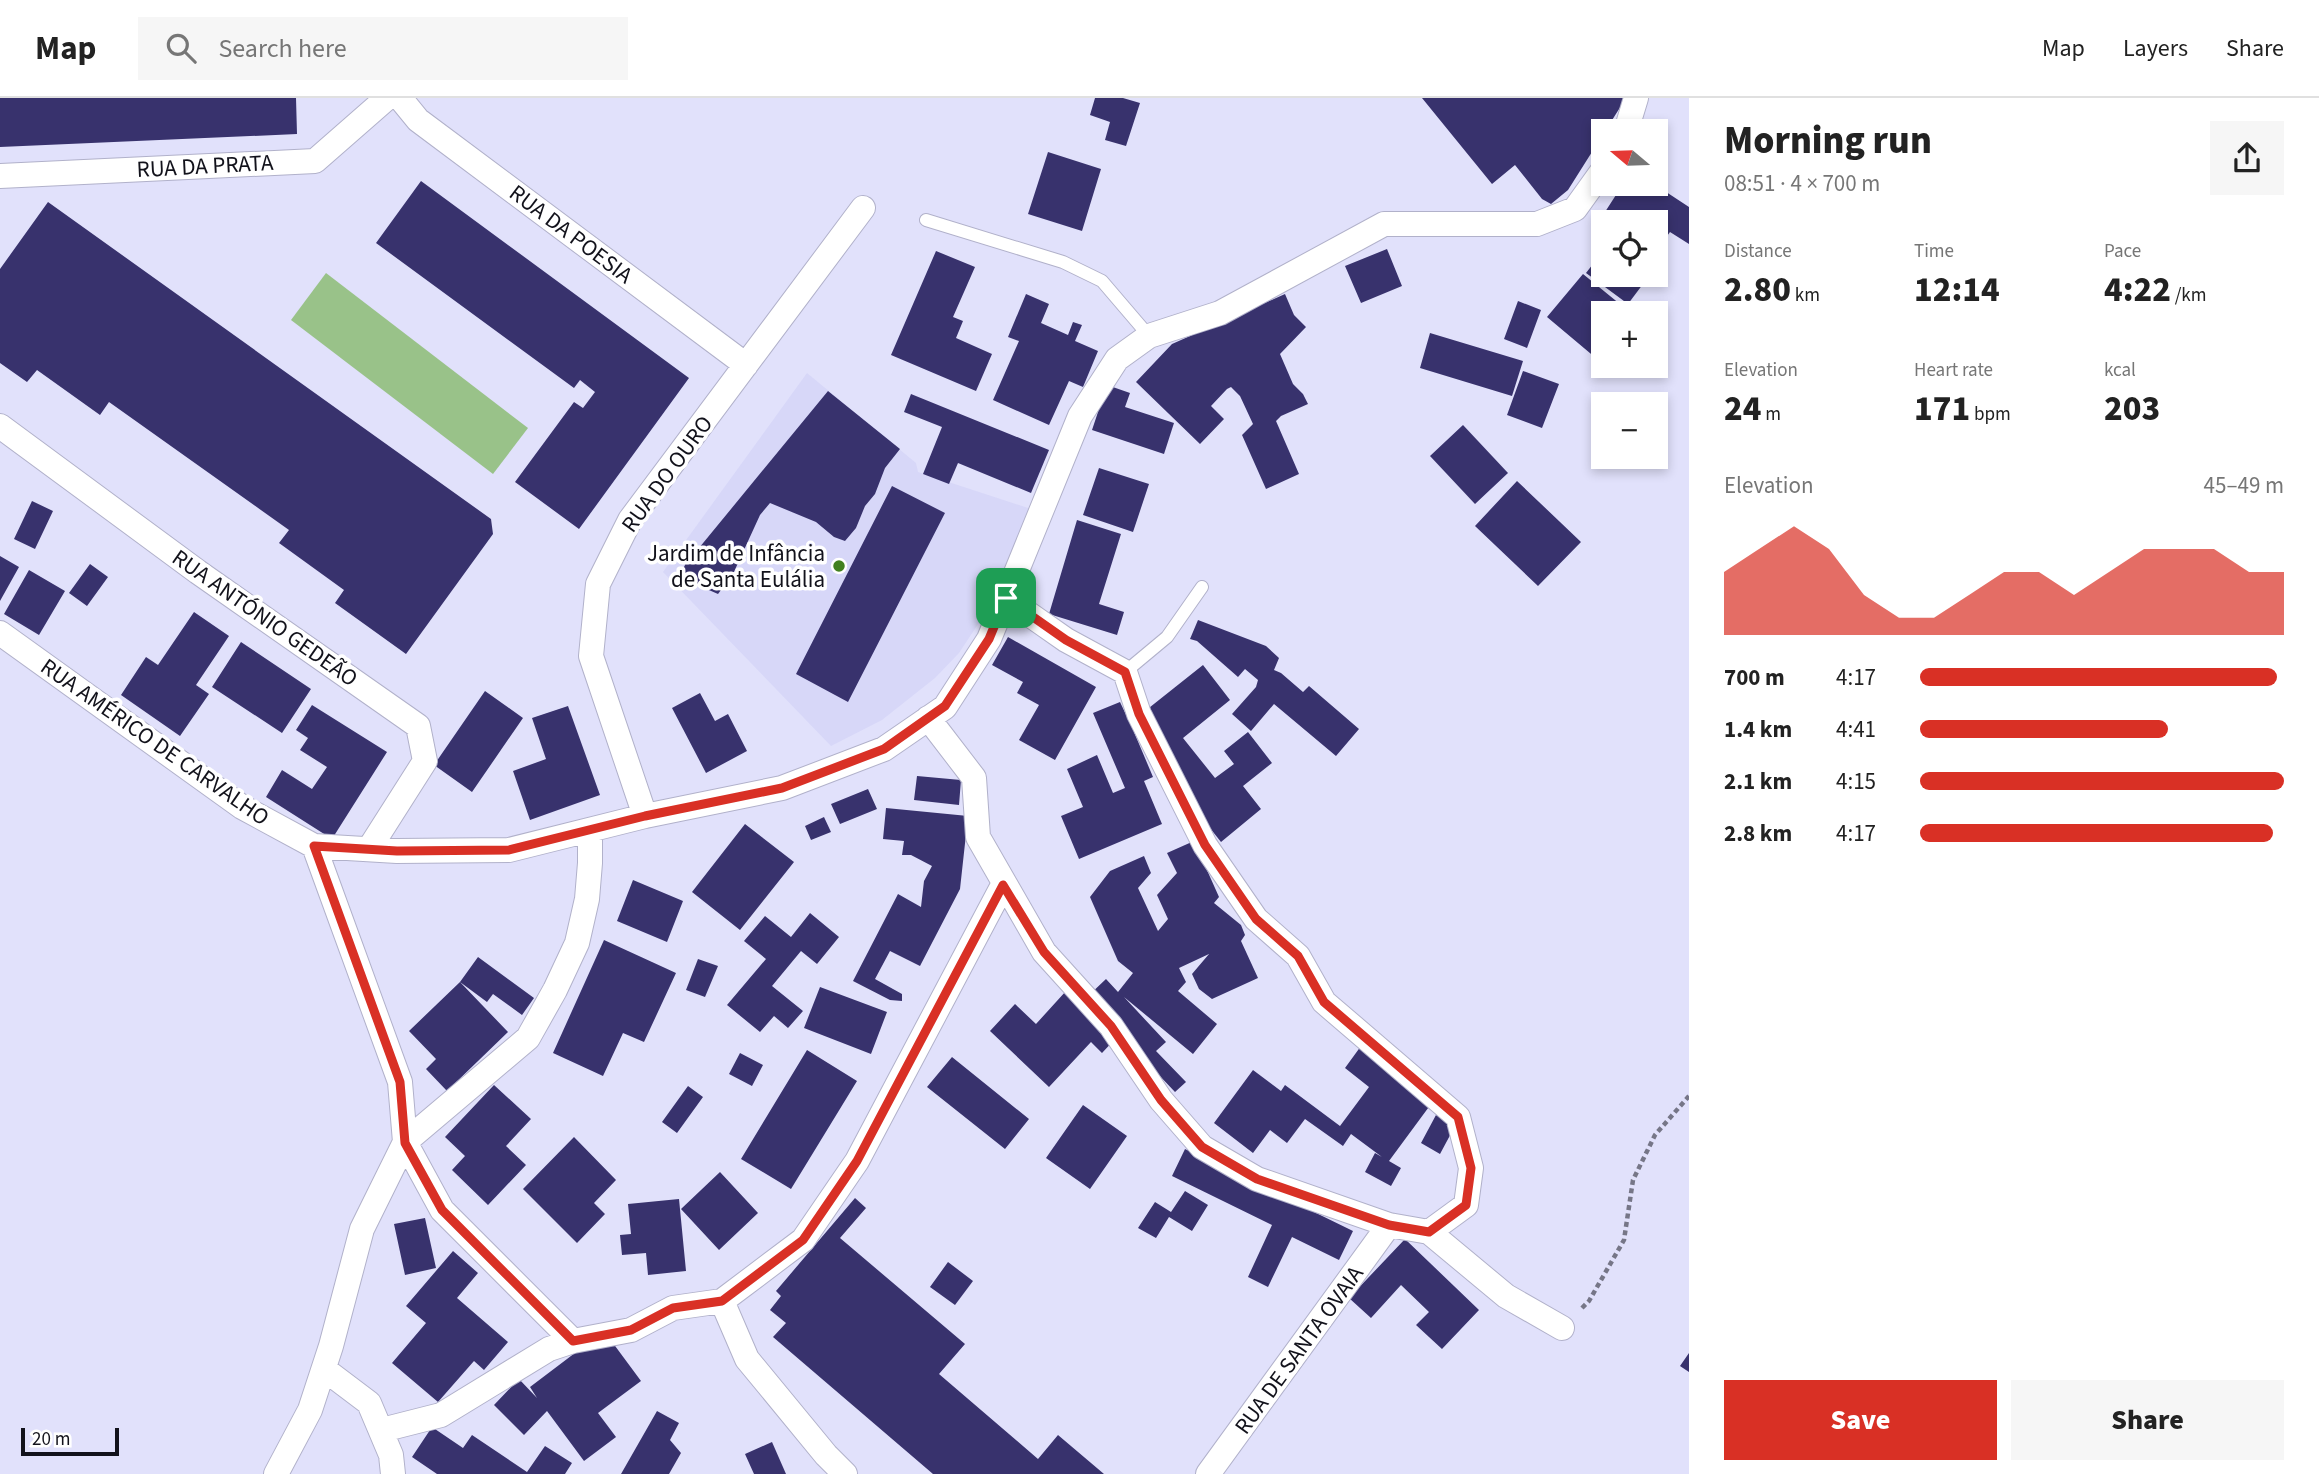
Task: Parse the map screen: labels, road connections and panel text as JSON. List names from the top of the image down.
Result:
{
  "streets": {
    "street": [
      "RUA DA PRATA",
      "RUA DA POESIA",
      "RUA DO OURO",
      "RUA ANTÓNIO GEDEÃO",
      "RUA AMÉRICO DE CARVALHO",
      "RUA DE SANTA OVAIA"
    ]
  },
  "crossings": [
    ["RUA DA POESIA", "RUA DO OURO"]
  ],
  "places": ["Jardim de Infância de Santa Eulália"],
  "scale_bar": "20 m",
  "north": "left",
  "page": {
    "header": "Map",
    "search": "Search here",
    "nav": ["Map", "Layers", "Share"],
    "heading": ["Morning run", "08:51 · 4 × 700 m"],
    "map_buttons": ["+", "−"],
    "stats": [
      ["Distance", "2.80 km"],
      ["Time", "12:14"],
      ["Pace", "4:22 /km"],
      ["Elevation", "24 m"],
      ["Heart rate", "171 bpm"],
      ["kcal", "203"]
    ],
    "chart": ["Elevation", "45–49 m"],
    "list": [
      {
        "name": "700 m",
        "note": "4:17"
      },
      {
        "name": "1.4 km",
        "note": "4:41"
      },
      {
        "name": "2.1 km",
        "note": "4:15"
      },
      {
        "name": "2.8 km",
        "note": "4:17"
      }
    ],
    "buttons": ["Save", "Share"],
    "scale": "20 m"
  }
}
